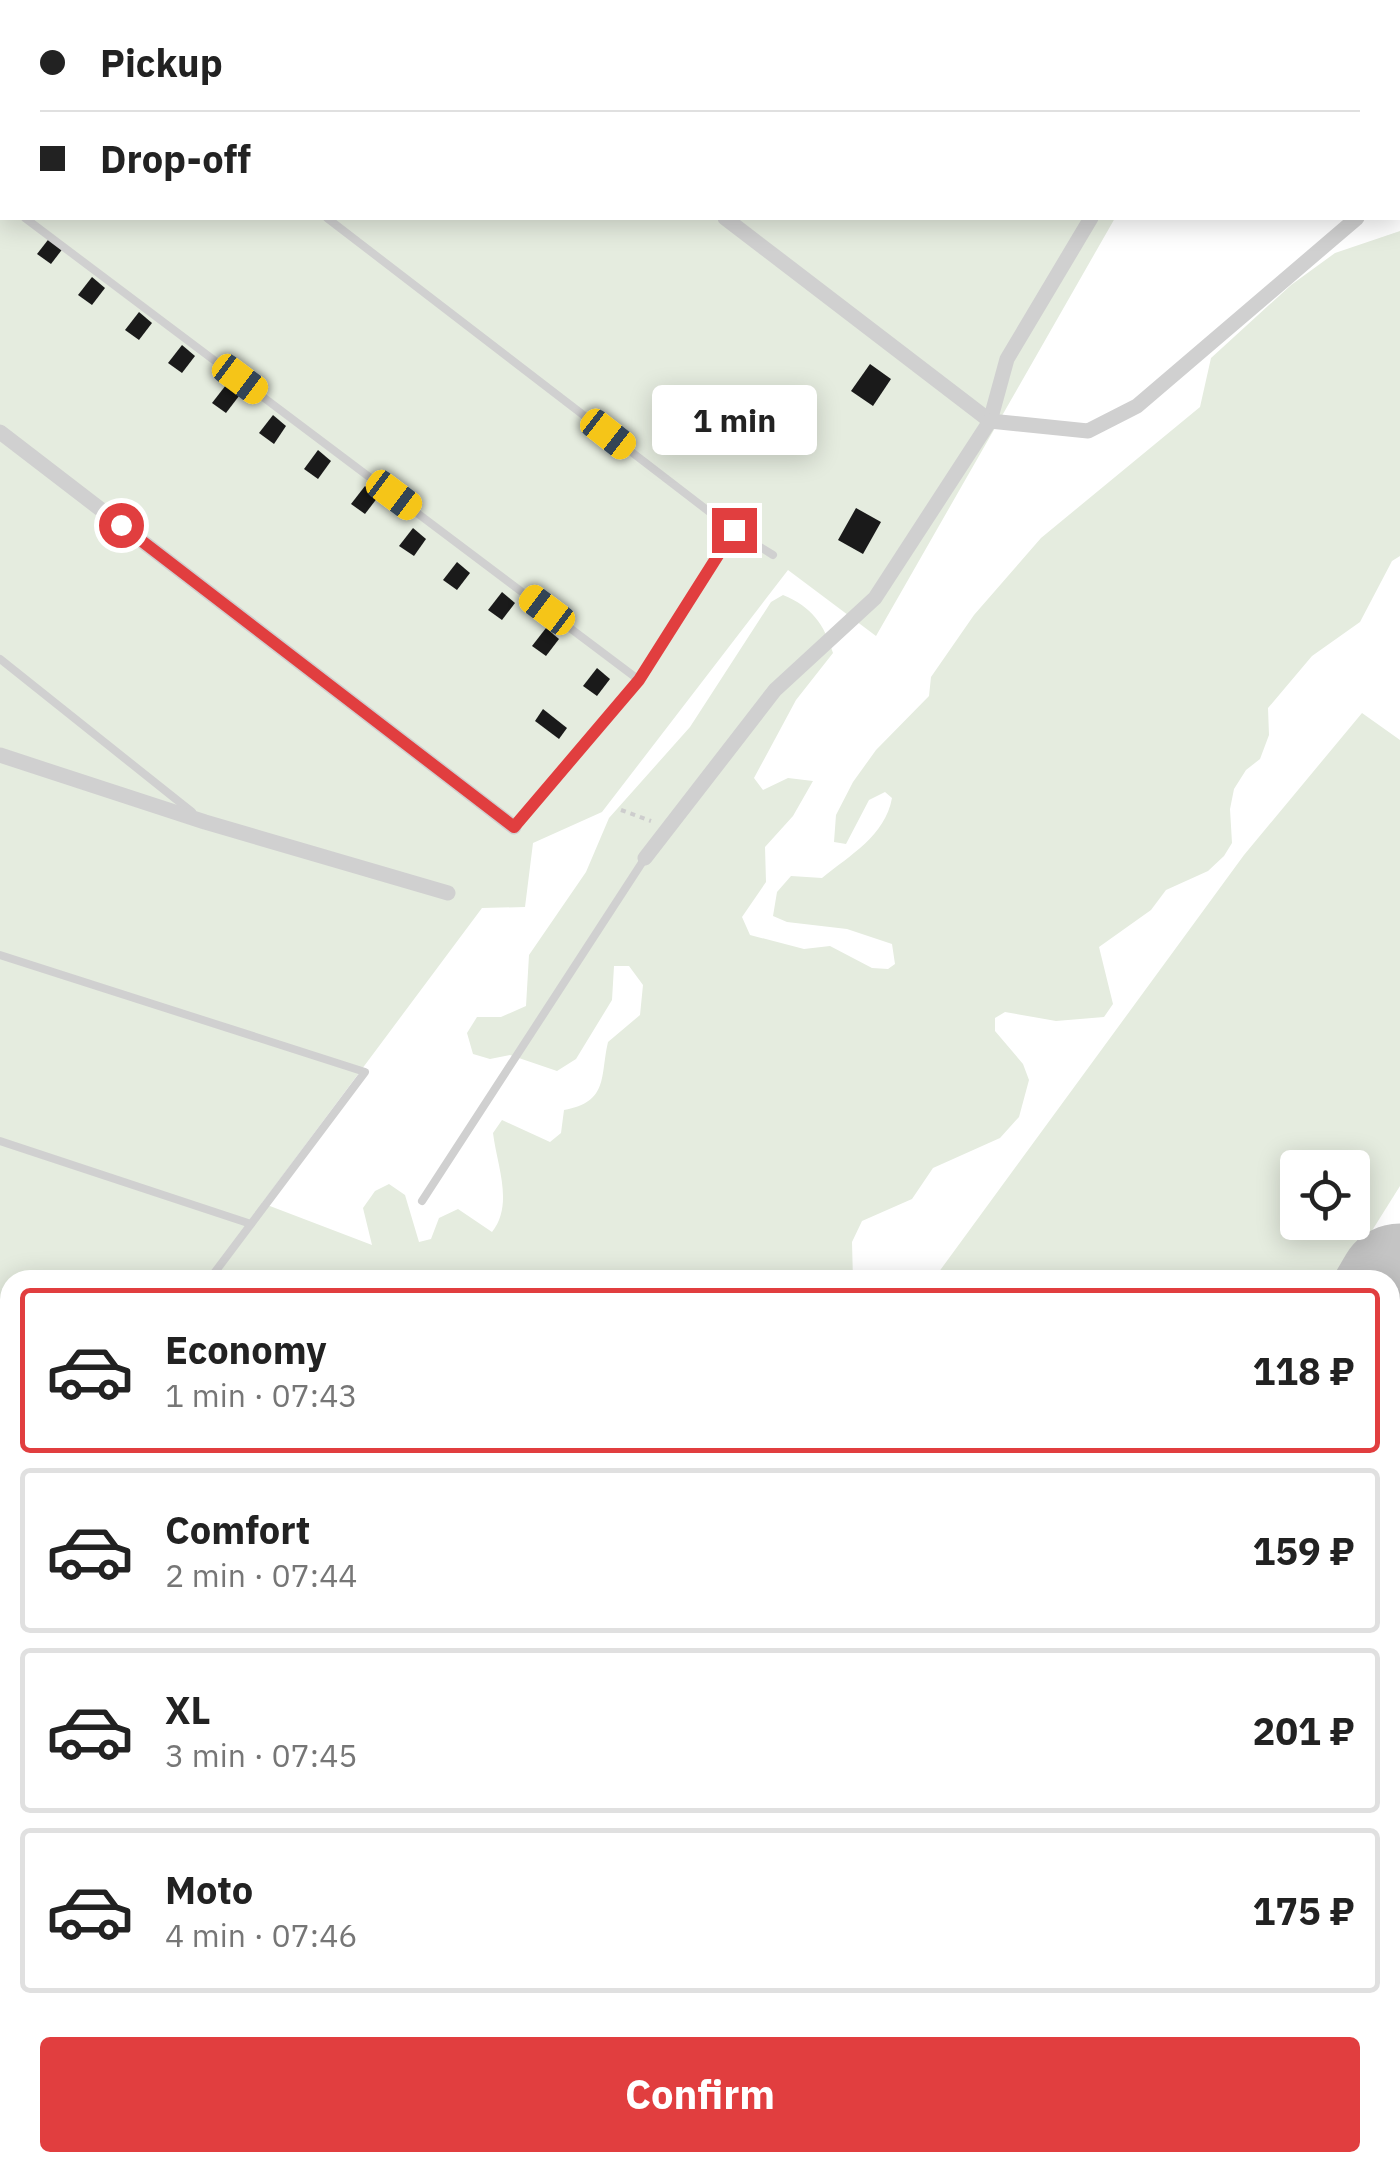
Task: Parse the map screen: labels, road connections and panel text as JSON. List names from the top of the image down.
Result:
{
  "page": {
    "banner": ["Pickup", "Drop-off"],
    "bubble": "1 min",
    "list": [
      {
        "name": "Economy",
        "note": "1 min · 07:43",
        "value": "118 ₽"
      },
      {
        "name": "Comfort",
        "note": "2 min · 07:44",
        "value": "159 ₽"
      },
      {
        "name": "XL",
        "note": "3 min · 07:45",
        "value": "201 ₽"
      },
      {
        "name": "Moto",
        "note": "4 min · 07:46",
        "value": "175 ₽"
      }
    ],
    "buttons": "Confirm"
  }
}
